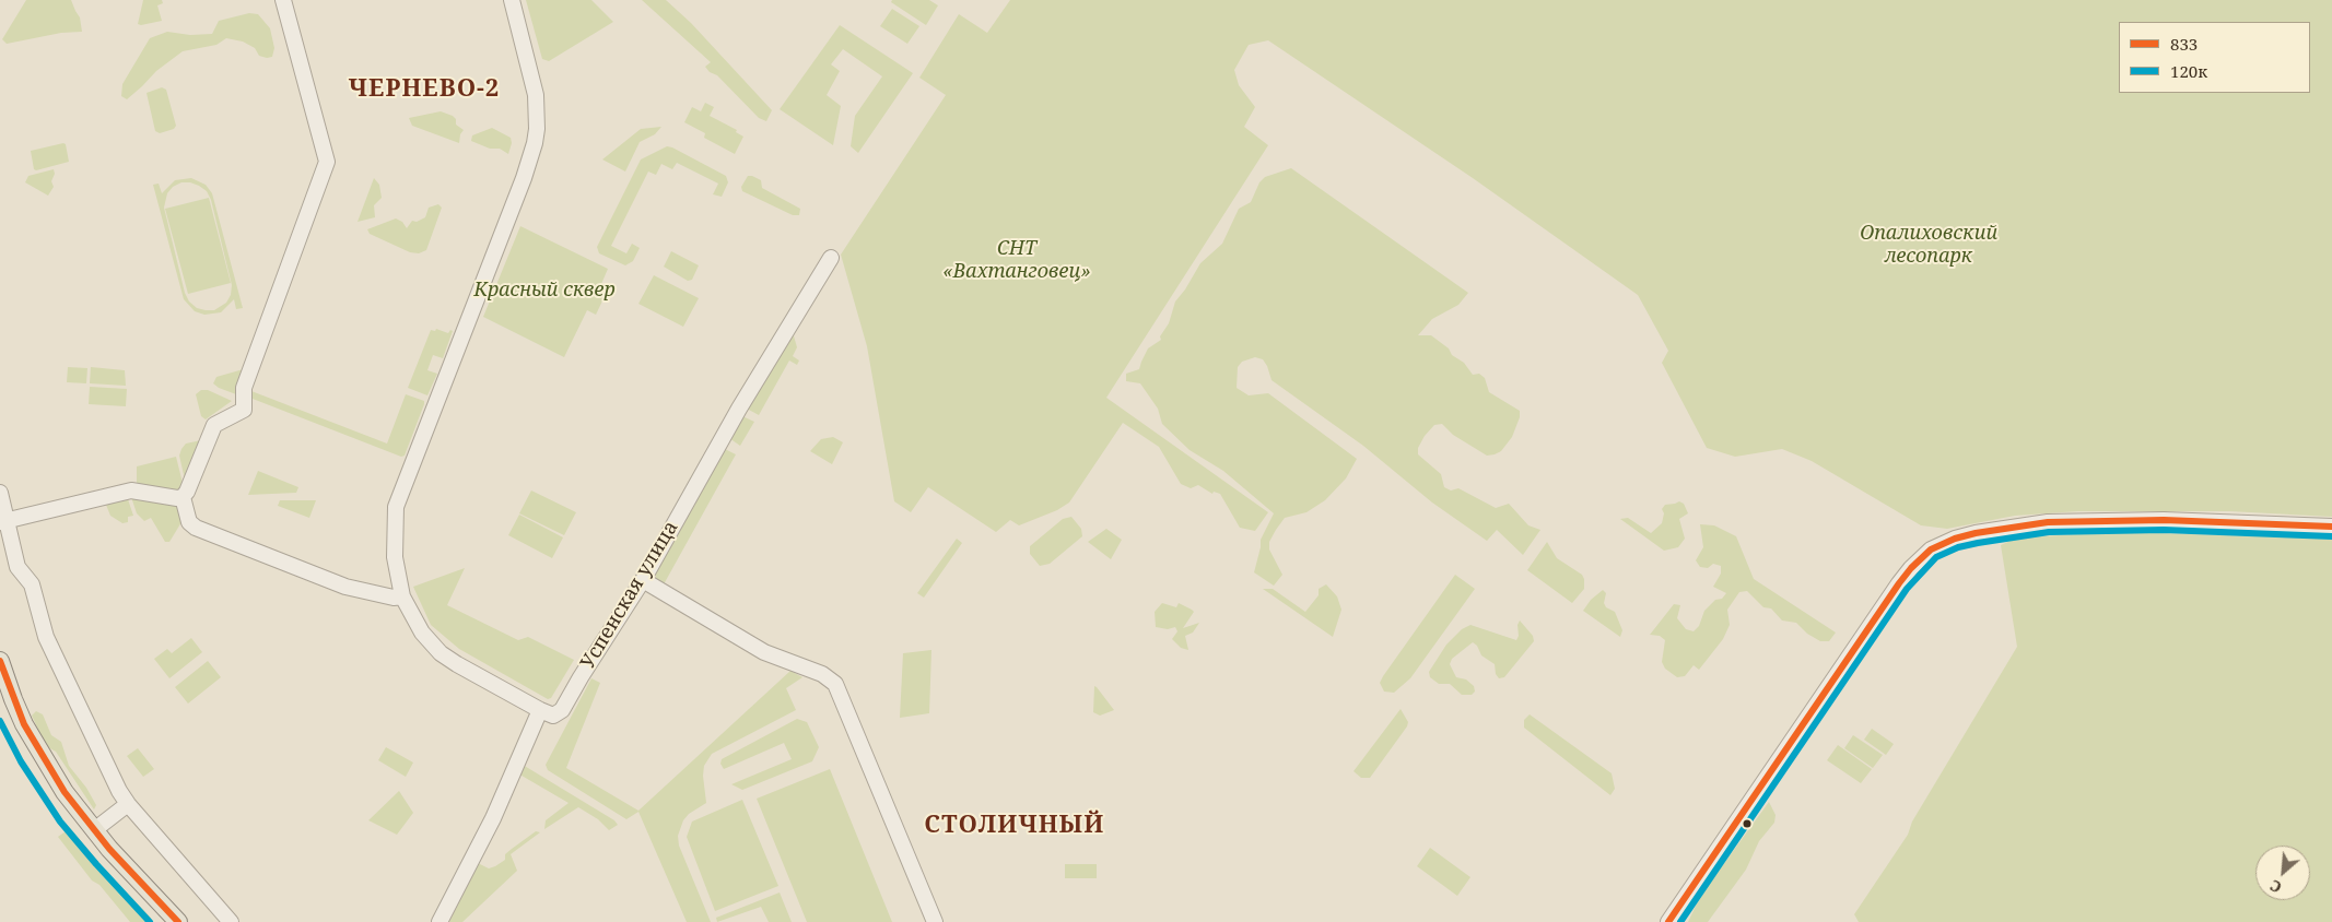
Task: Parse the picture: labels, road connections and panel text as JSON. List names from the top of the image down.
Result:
{
  "streets": {
    "street": ["Успенская улица"]
  },
  "districts": ["ЧЕРНЕВО-2", "СТОЛИЧНЫЙ"],
  "parks": ["Опалиховский лесопарк", "СНТ «Вахтанговец»", "Красный сквер"],
  "lines": ["transit line 833", "transit line 120к"],
  "legend": ["833", "120к"],
  "north": "bottom left"
}
